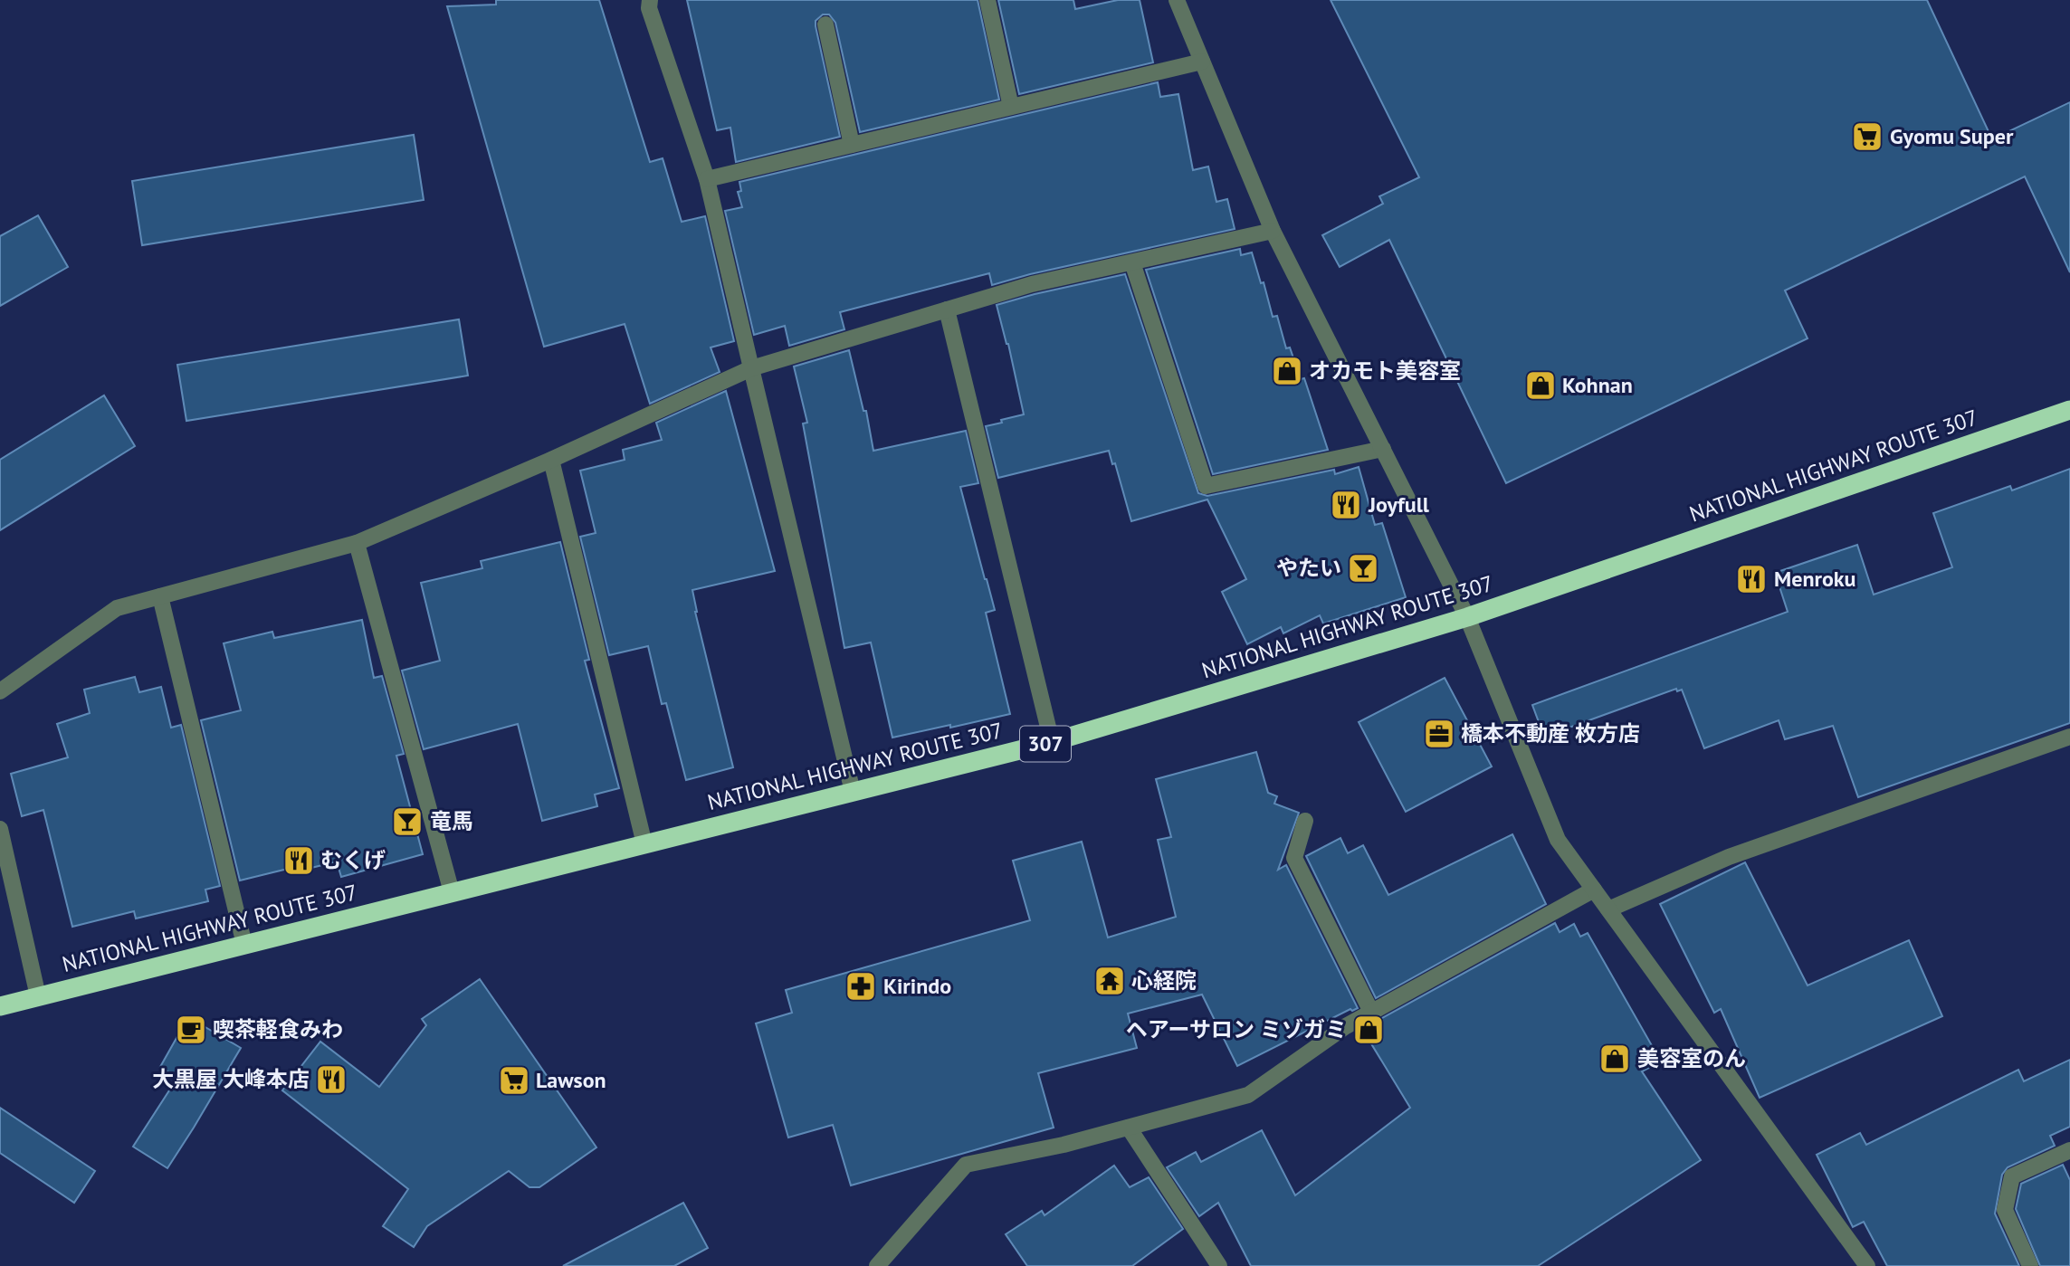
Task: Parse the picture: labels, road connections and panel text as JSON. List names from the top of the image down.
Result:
{
  "streets": {
    "highway": ["NATIONAL HIGHWAY ROUTE 307", "307"]
  },
  "places": {
    "supermarket": ["Gyomu Super", "Lawson"],
    "shop": [
      "オカモト美容室",
      "Kohnan",
      "ヘアーサロン ミゾガミ",
      "美容室のん"
    ],
    "restaurant": [
      "Joyfull",
      "Menroku",
      "むくげ",
      "大黒屋 大峰本店"
    ],
    "bar": ["やたい", "竜馬"],
    "office": ["橋本不動産 枚方店"],
    "temple": ["心経院"],
    "pharmacy": ["Kirindo"],
    "cafe": ["喫茶軽食みわ"]
  }
}
